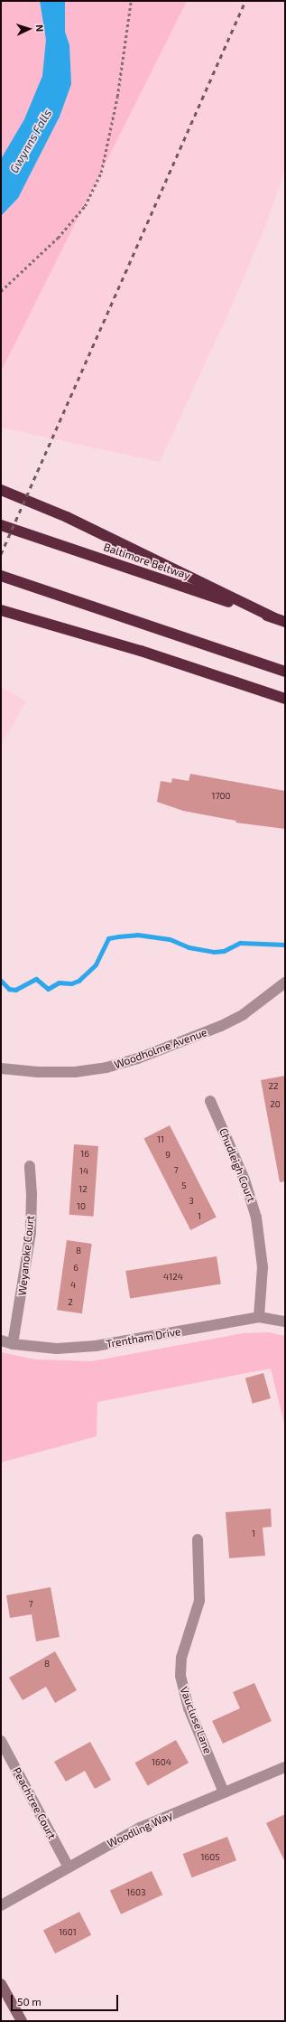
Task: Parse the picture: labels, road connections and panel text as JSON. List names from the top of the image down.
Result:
{
  "streets": {
    "highway": ["Baltimore Beltway"],
    "street": [
      "Woodholme Avenue",
      "Chudleigh Court",
      "Weyanoke Court",
      "Trentham Drive",
      "Vaucluse Lane",
      "Peachtree Court",
      "Woodling Way"
    ]
  },
  "crossings": [
    ["Chudleigh Court", "Trentham Drive"],
    ["Weyanoke Court", "Trentham Drive"],
    ["Vaucluse Lane", "Woodling Way"],
    ["Peachtree Court", "Woodling Way"]
  ],
  "water": ["Gwynns Falls"],
  "house_numbers": [
    "1700",
    "22",
    "20",
    "11",
    "16",
    "9",
    "7",
    "14",
    "5",
    "12",
    "3",
    "10",
    "1",
    "8",
    "6",
    "4124",
    "4",
    "2",
    "1",
    "7",
    "8",
    "1604",
    "1605",
    "1603",
    "1601"
  ],
  "scale_bar": "50 m",
  "north": "right"
}
